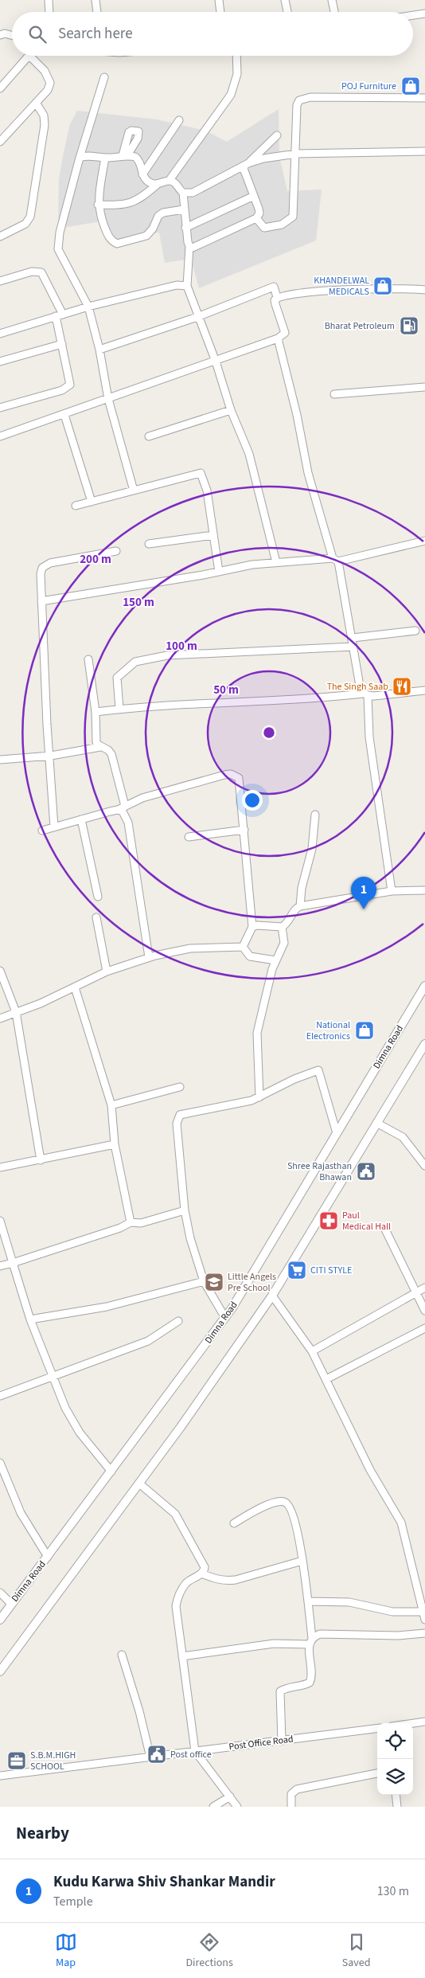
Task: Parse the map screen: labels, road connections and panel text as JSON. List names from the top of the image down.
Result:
{
  "streets": {
    "street": ["Dimna Road", "Post Office Road"]
  },
  "places": {
    "shop": ["POJ Furniture", "KHANDELWAL MEDICALS", "National Electronics"],
    "fuel station": ["Bharat Petroleum"],
    "restaurant": ["The Singh Saab"],
    "public building": ["Shree Rajasthan Bhawan", "Post office"],
    "pharmacy": ["Paul Medical Hall"],
    "supermarket": ["CITI STYLE"],
    "school or university": ["Little Angels Pre School"],
    "office": ["S.B.M.HIGH SCHOOL"]
  },
  "page": {
    "search": "Search here",
    "pins": "1",
    "heading": "Nearby",
    "list": [
      {
        "mark": "1",
        "name": "Kudu Karwa Shiv Shankar Mandir",
        "note": "Temple",
        "value": "130 m"
      }
    ],
    "nav": ["Map", "Directions", "Saved"]
  },
  "rings": [
    "200 m",
    "150 m",
    "100 m",
    "50 m"
  ]
}
